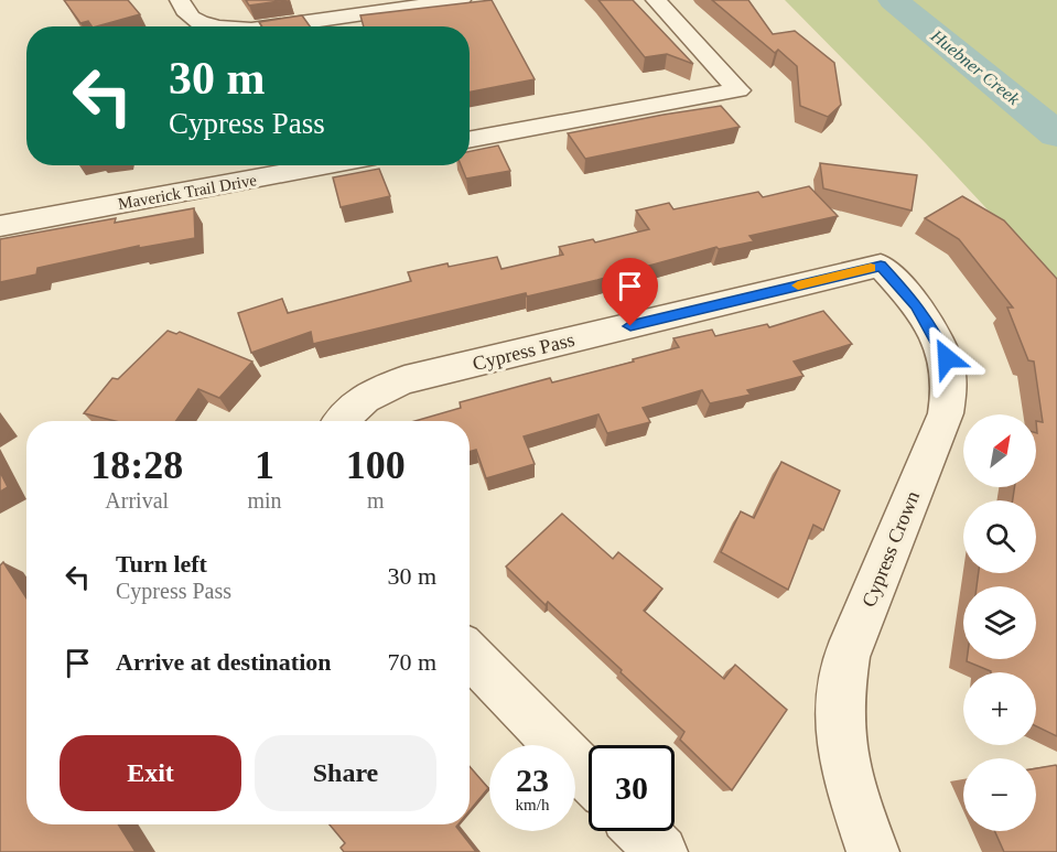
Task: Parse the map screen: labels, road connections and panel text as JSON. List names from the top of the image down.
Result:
{
  "streets": {
    "street": ["Maverick Trail Drive", "Cypress Pass", "Cypress Crown"]
  },
  "crossings": [
    ["Cypress Pass", "Cypress Crown"]
  ],
  "water": ["Huebner Creek"],
  "north": "top right",
  "page": {
    "turn": ["30 m", "Cypress Pass"],
    "map_buttons": ["+", "−"],
    "eta": [
      "18:28",
      "Arrival",
      "1",
      "min",
      "100",
      "m"
    ],
    "list": [
      {
        "name": "Turn left",
        "note": "Cypress Pass",
        "value": "30 m"
      },
      {
        "name": "Arrive at destination",
        "value": "70 m"
      }
    ],
    "buttons": ["Exit", "Share"],
    "speed": "23 km/h",
    "limit": "30"
  }
}
